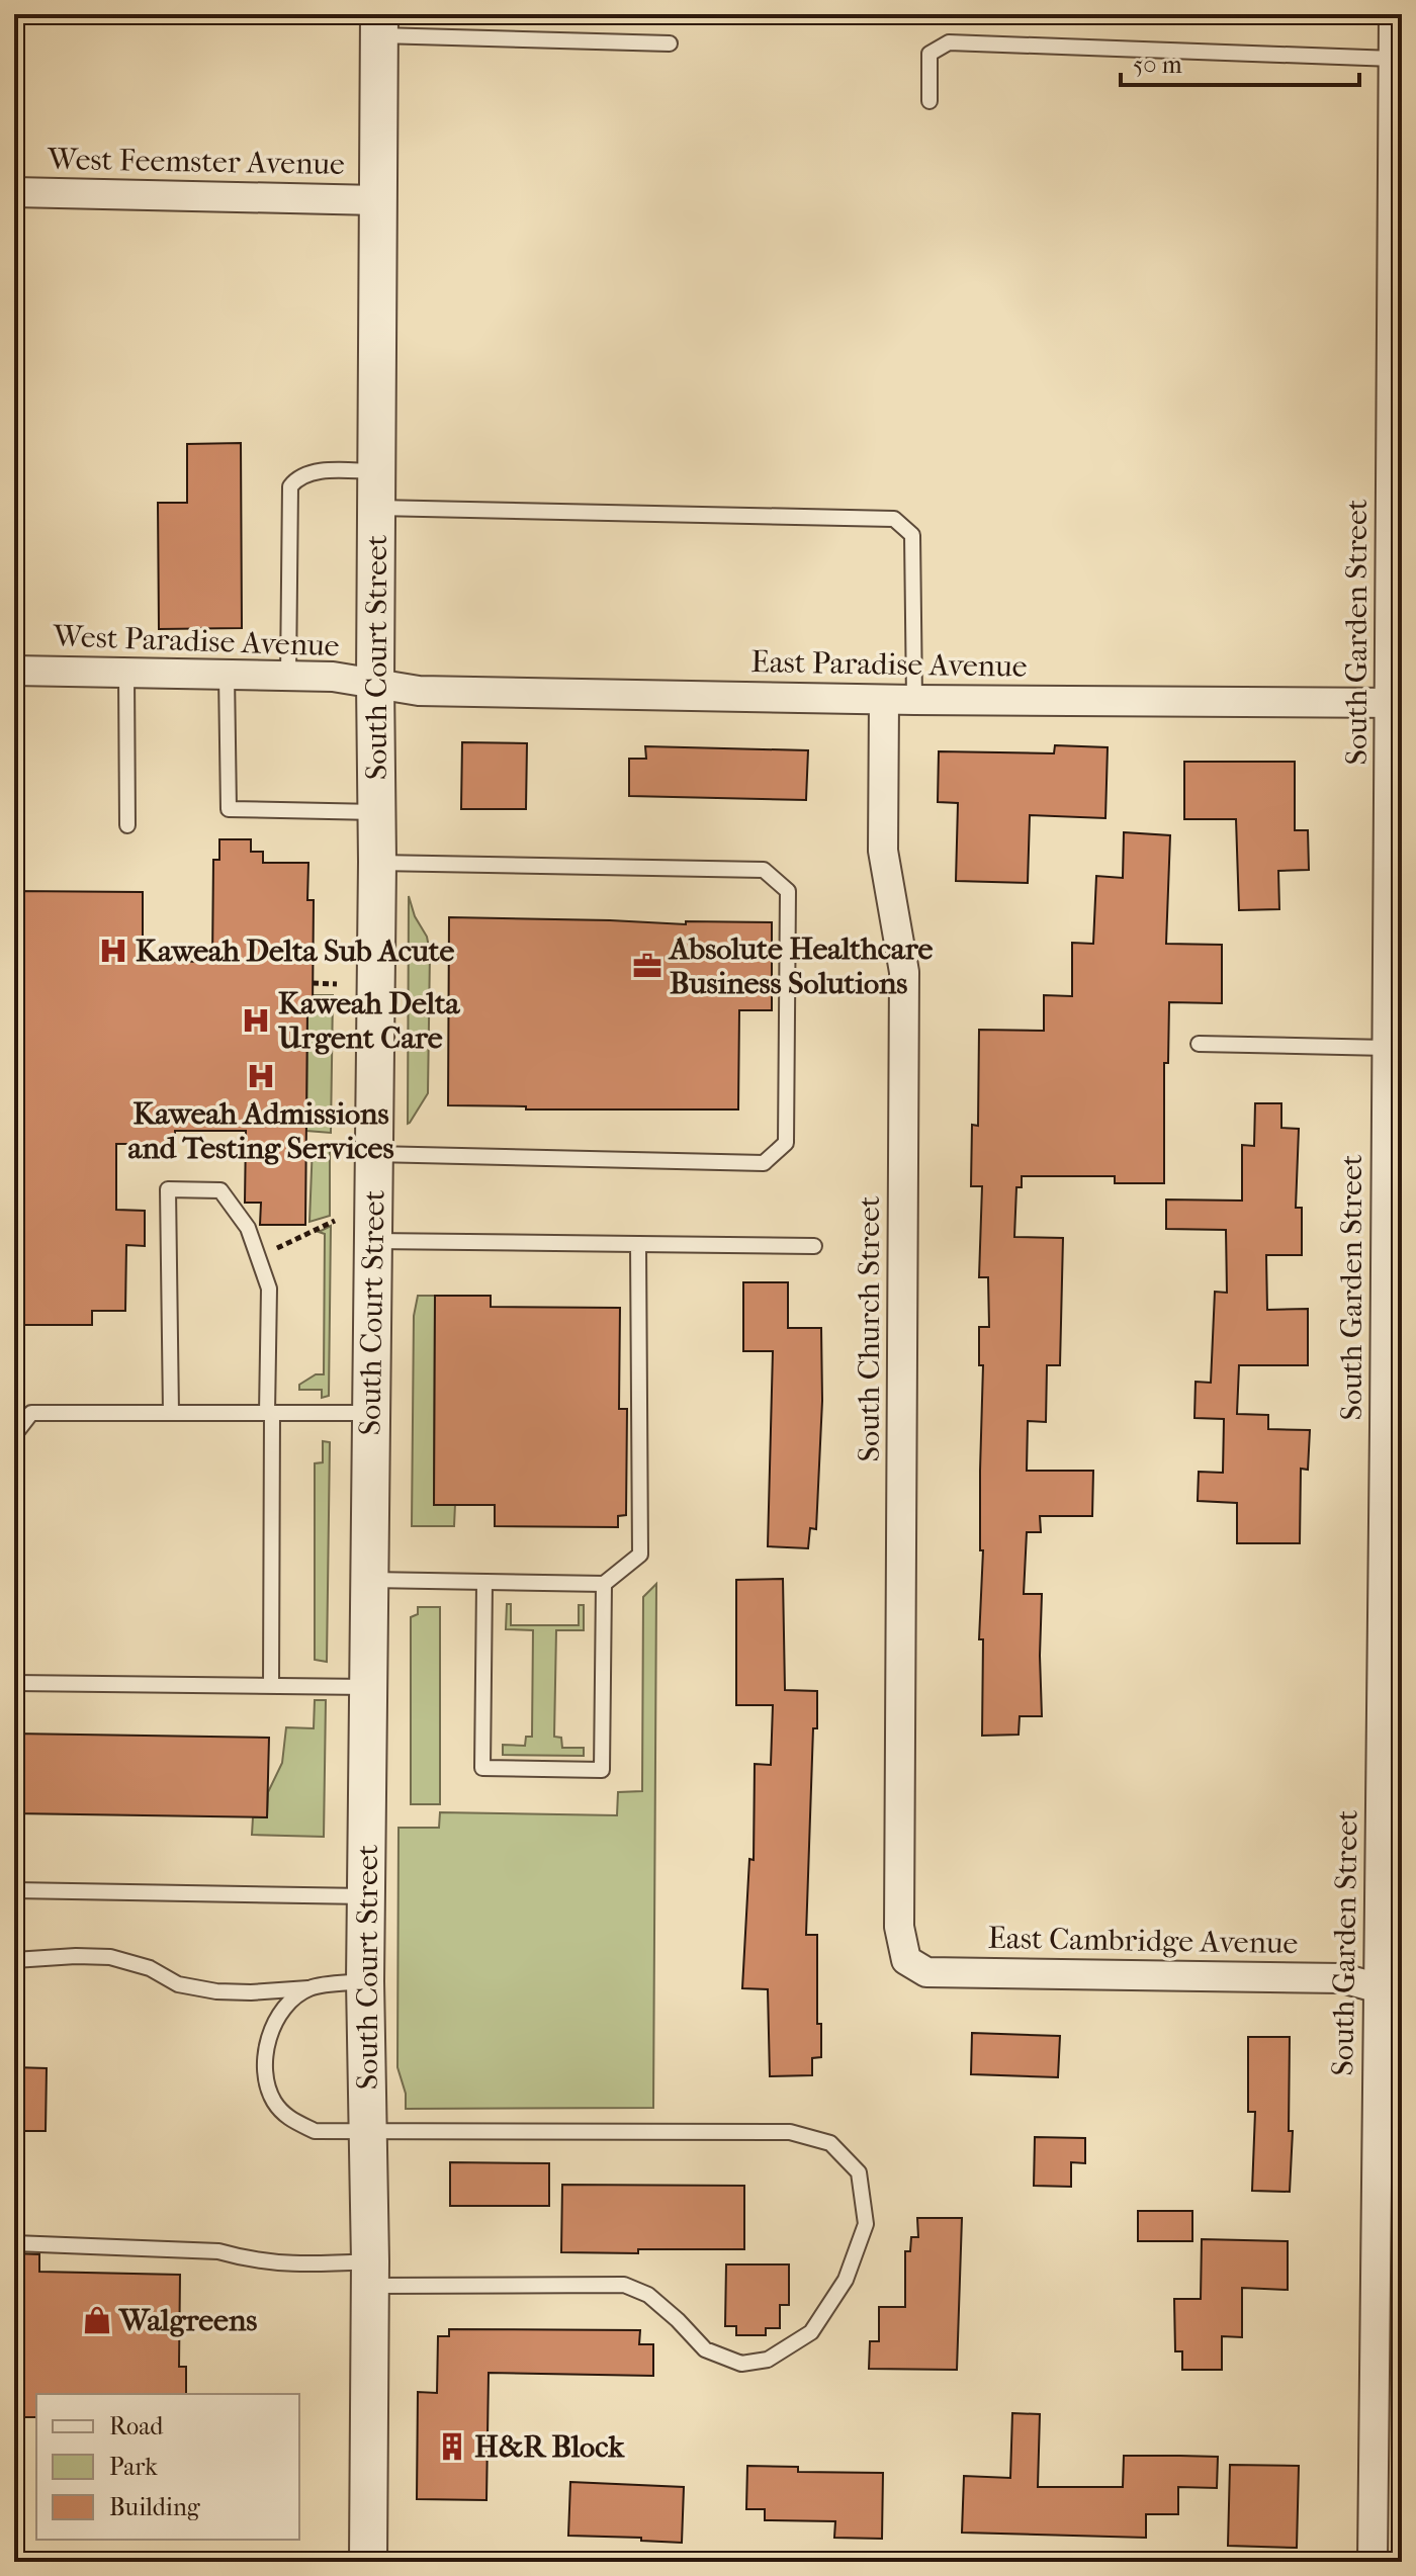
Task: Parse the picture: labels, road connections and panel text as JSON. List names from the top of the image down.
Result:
{
  "streets": {
    "street": [
      "West Feemster Avenue",
      "South Garden Street",
      "West Paradise Avenue",
      "South Court Street",
      "East Paradise Avenue",
      "South Church Street",
      "East Cambridge Avenue"
    ]
  },
  "crossings": [
    ["West Feemster Avenue", "South Court Street"],
    ["South Garden Street", "East Paradise Avenue"],
    ["South Garden Street", "East Cambridge Avenue"],
    ["West Paradise Avenue", "South Court Street"],
    ["West Paradise Avenue", "East Paradise Avenue"],
    ["South Court Street", "East Paradise Avenue"],
    ["East Paradise Avenue", "South Church Street"],
    ["South Church Street", "East Cambridge Avenue"]
  ],
  "places": {
    "hospital": ["Kaweah Delta Sub Acute", "Kaweah Delta Urgent Care", "Kaweah Admissions and Testing Services"],
    "office": ["Absolute Healthcare Business Solutions"],
    "shop": ["Walgreens"],
    "building": ["H&R Block"]
  },
  "legend": ["Road", "Park", "Building"],
  "scale_bar": "50 m"
}
